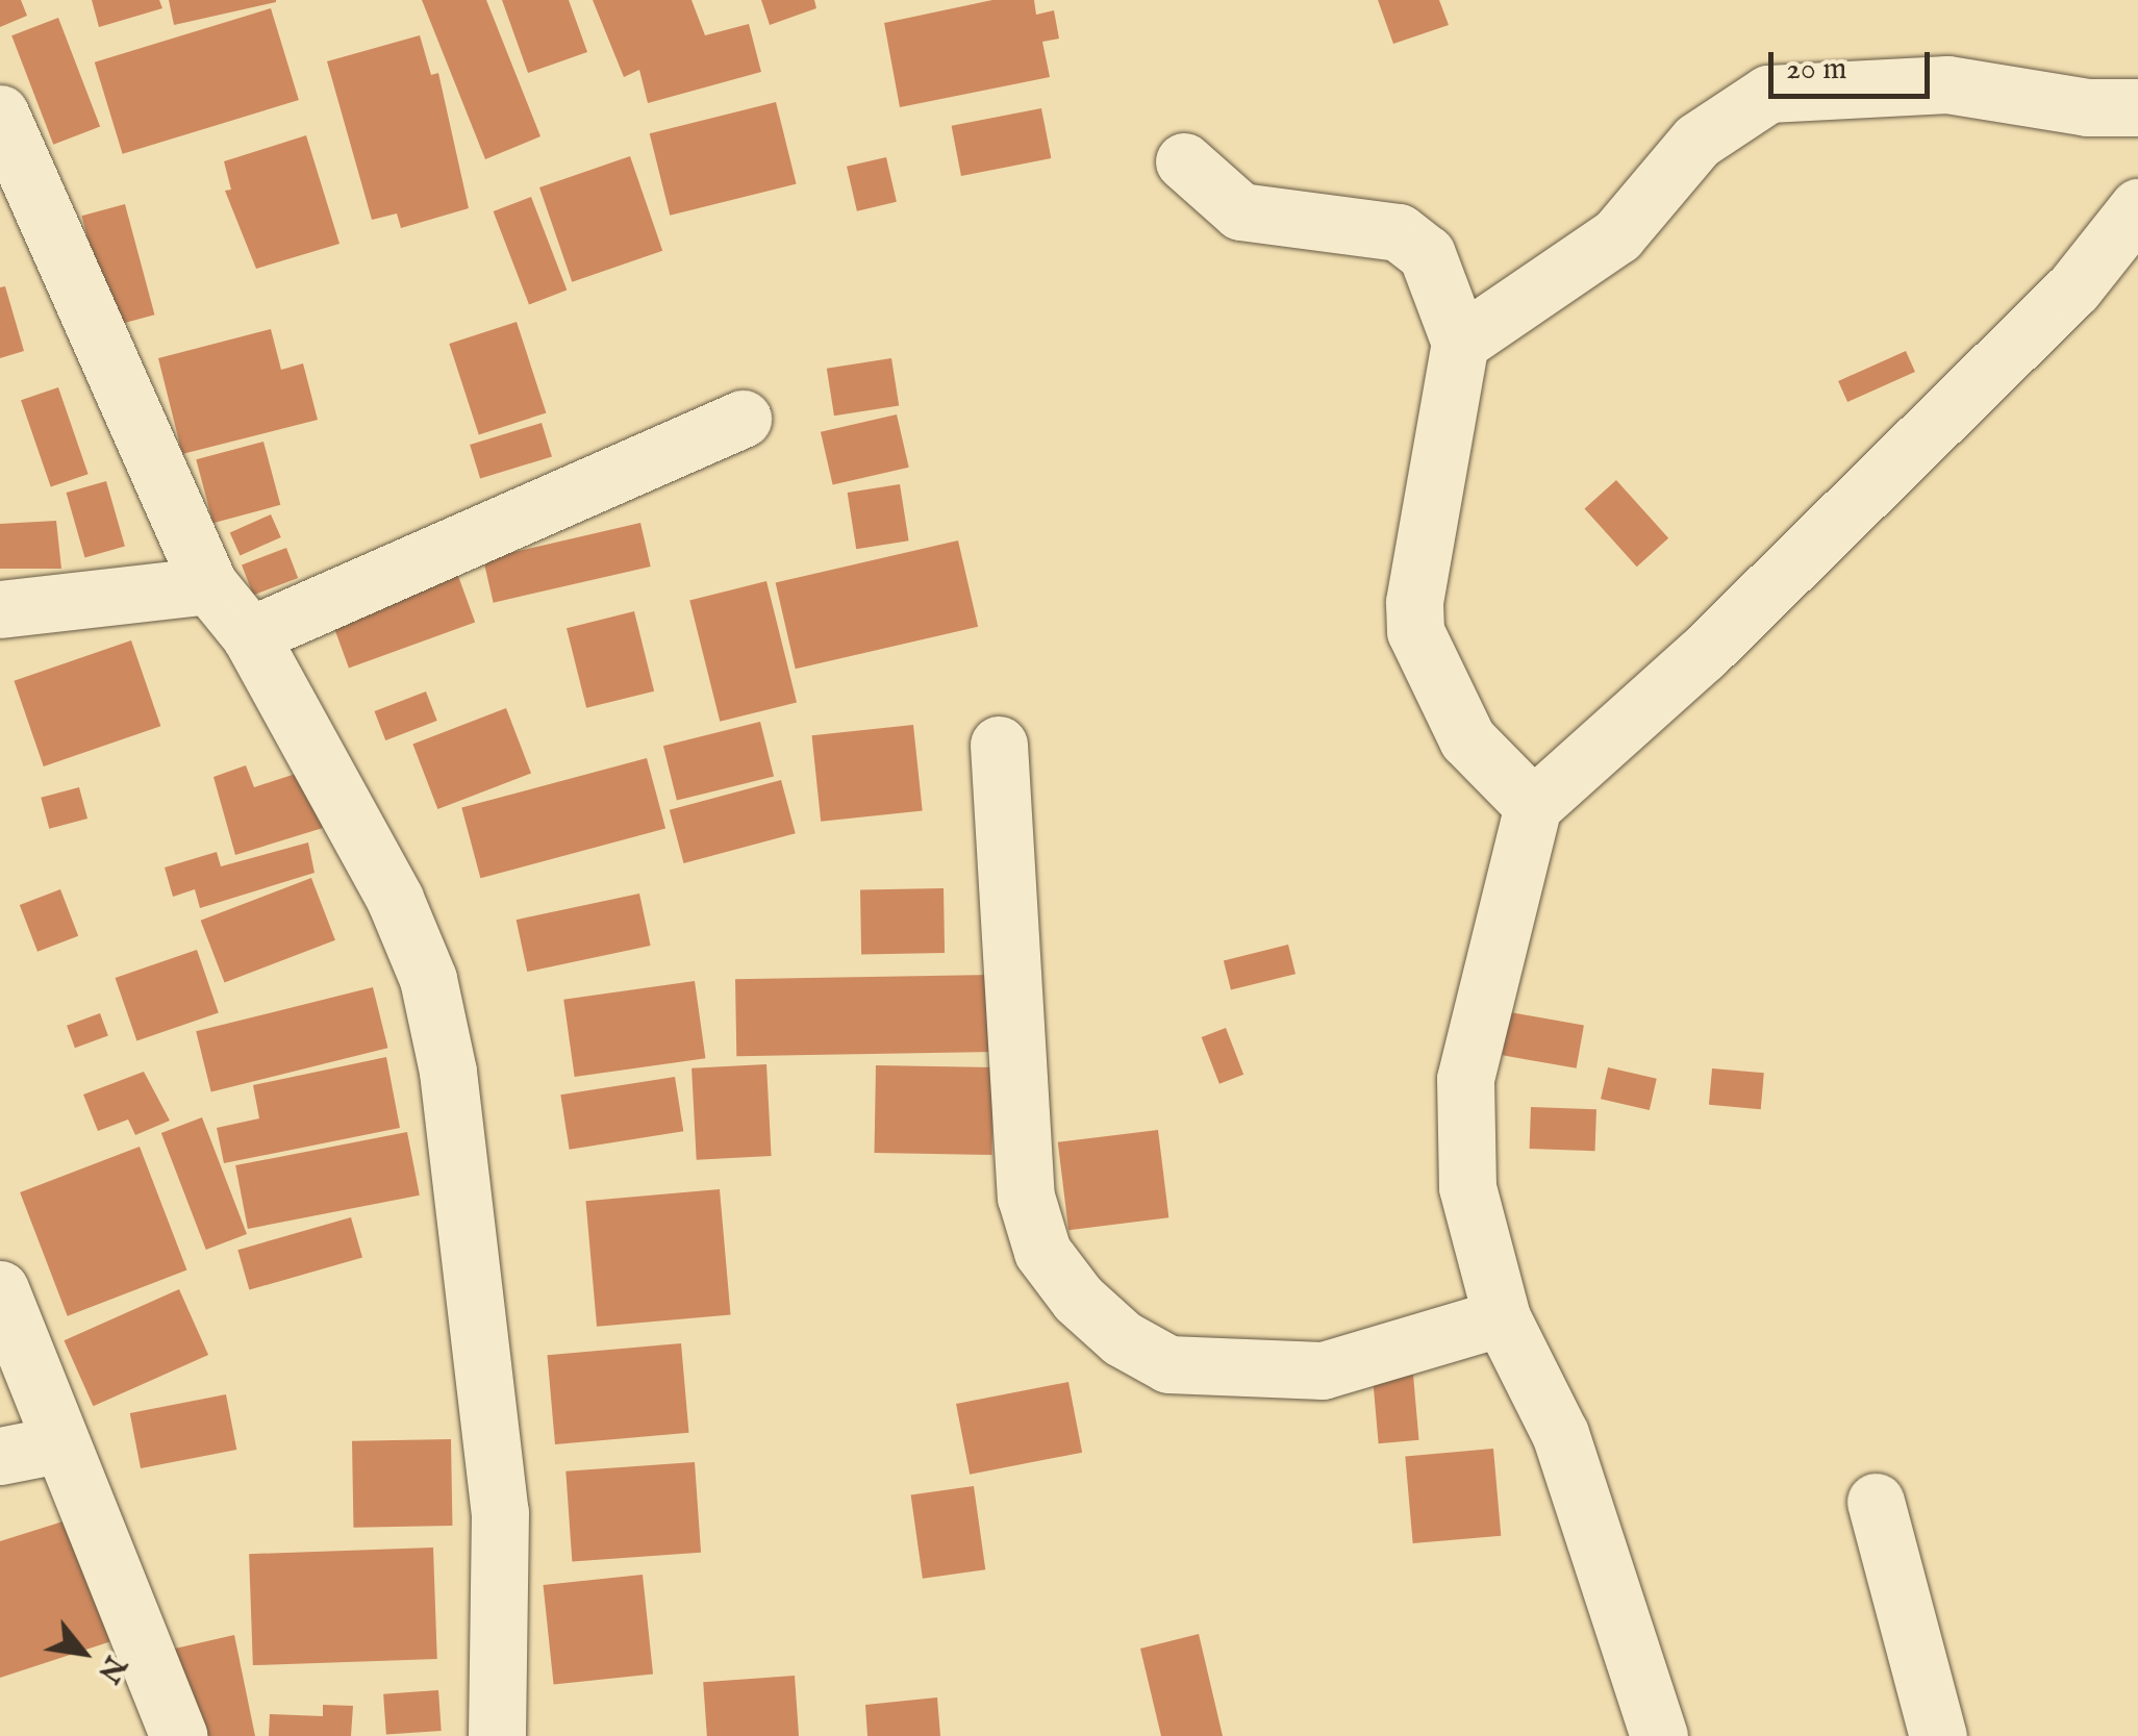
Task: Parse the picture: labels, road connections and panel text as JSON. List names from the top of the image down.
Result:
{
  "scale_bar": "20 m",
  "north": "bottom right"
}
